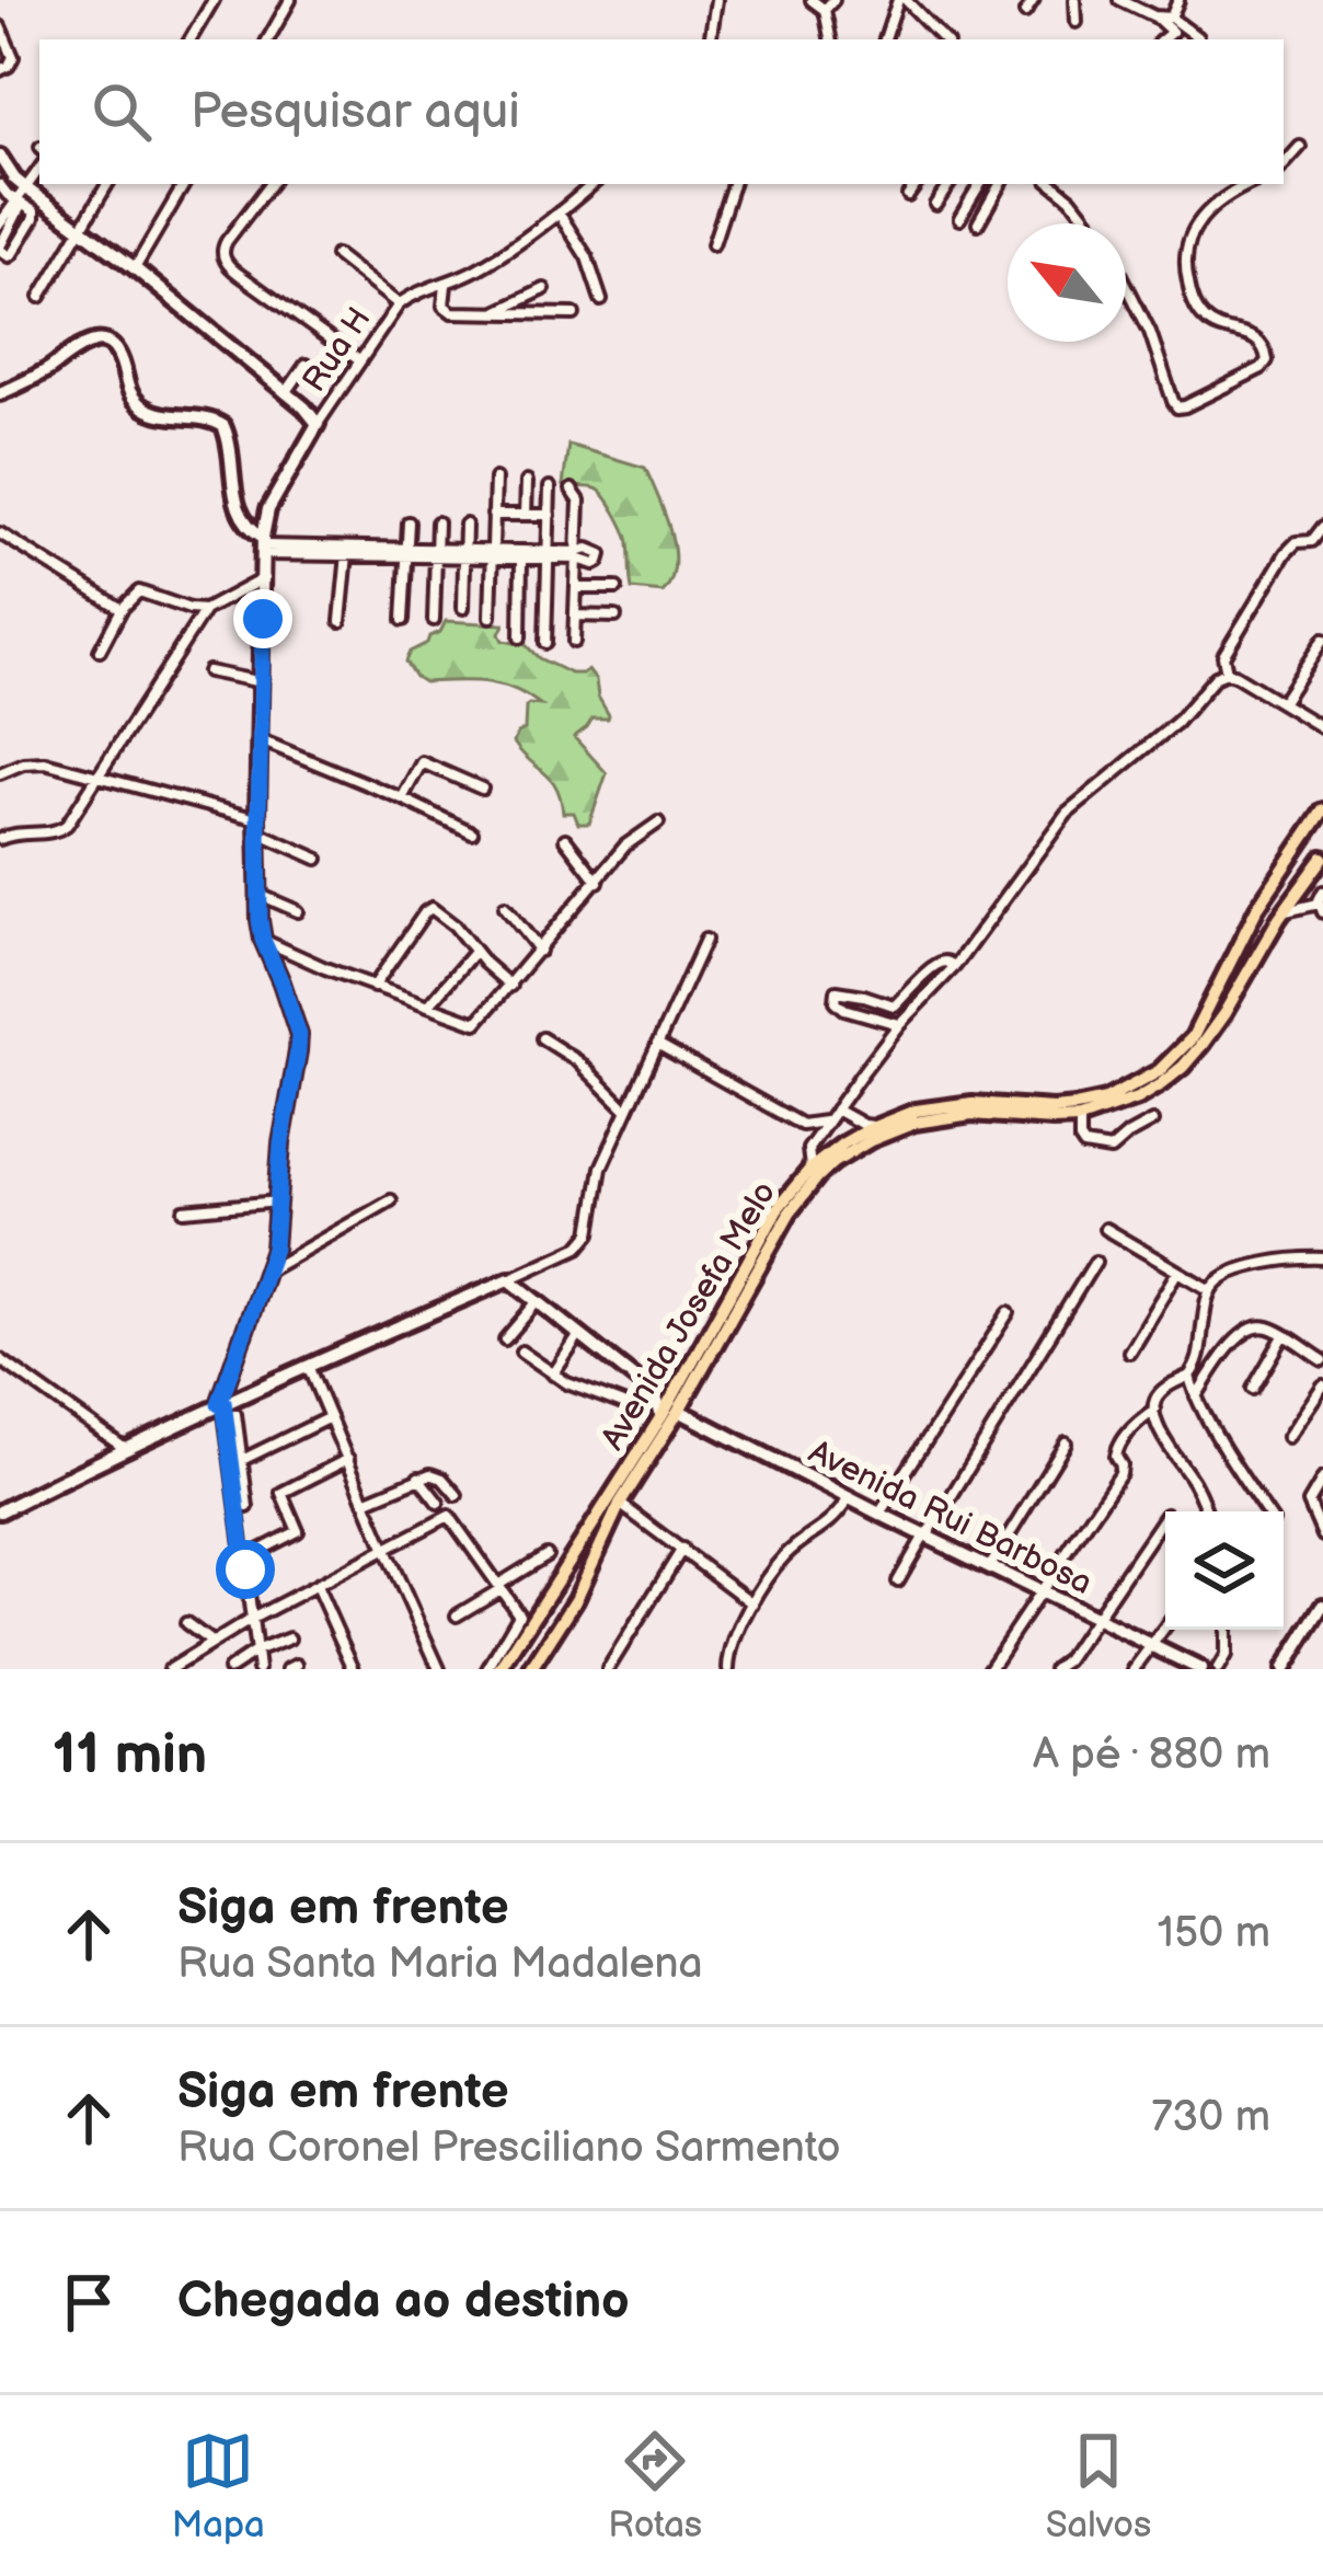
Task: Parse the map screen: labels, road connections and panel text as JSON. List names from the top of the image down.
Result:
{
  "streets": {
    "main road": ["Avenida Josefa Melo"],
    "street": ["Rua H", "Avenida Rui Barbosa"]
  },
  "crossings": [
    ["Avenida Josefa Melo", "Avenida Rui Barbosa"]
  ],
  "north": "top left",
  "page": {
    "search": "Pesquisar aqui",
    "heading": ["11 min", "A pé · 880 m"],
    "list": [
      ["Siga em frente", "Rua Santa Maria Madalena", "150 m"],
      ["Siga em frente", "Rua Coronel Presciliano Sarmento", "730 m"],
      "Chegada ao destino"
    ],
    "nav": ["Mapa", "Rotas", "Salvos"]
  }
}
